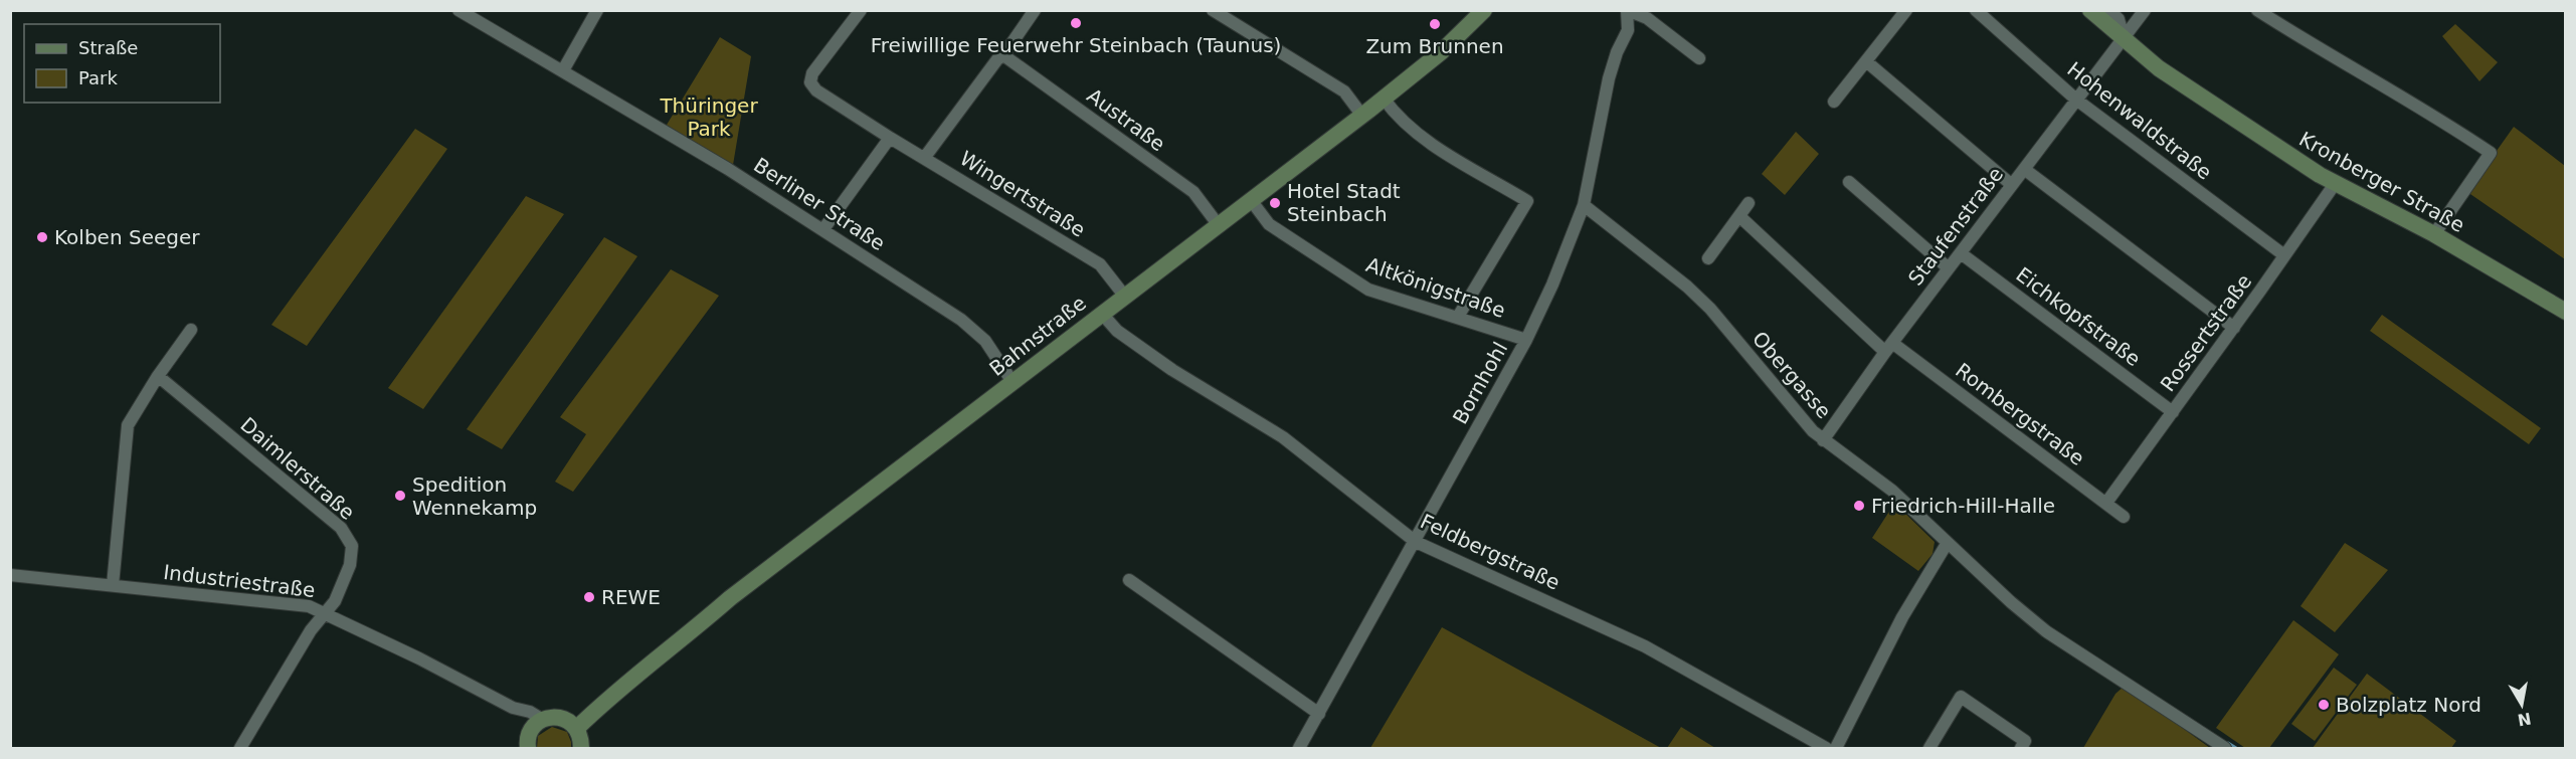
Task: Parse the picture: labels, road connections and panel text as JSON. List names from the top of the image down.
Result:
{
  "streets": {
    "main road": ["Kronberger Straße", "Bahnstraße"],
    "street": [
      "Austraße",
      "Hohenwaldstraße",
      "Wingertstraße",
      "Berliner Straße",
      "Staufenstraße",
      "Altkönigstraße",
      "Eichkopfstraße",
      "Rossertstraße",
      "Obergasse",
      "Bornhohl",
      "Rombergstraße",
      "Daimlerstraße",
      "Feldbergstraße",
      "Industriestraße"
    ]
  },
  "crossings": [
    ["Austraße", "Bahnstraße"],
    ["Hohenwaldstraße", "Staufenstraße"],
    ["Hohenwaldstraße", "Rossertstraße"],
    ["Kronberger Straße", "Staufenstraße"],
    ["Kronberger Straße", "Rossertstraße"],
    ["Wingertstraße", "Bahnstraße"],
    ["Berliner Straße", "Bahnstraße"],
    ["Staufenstraße", "Eichkopfstraße"],
    ["Staufenstraße", "Obergasse"],
    ["Staufenstraße", "Rombergstraße"],
    ["Altkönigstraße", "Bahnstraße"],
    ["Altkönigstraße", "Bornhohl"],
    ["Eichkopfstraße", "Rossertstraße"],
    ["Rossertstraße", "Rombergstraße"],
    ["Bahnstraße", "Feldbergstraße"],
    ["Obergasse", "Bornhohl"],
    ["Bornhohl", "Feldbergstraße"],
    ["Daimlerstraße", "Industriestraße"]
  ],
  "parks": ["Thüringer Park"],
  "places": [
    "Freiwillige Feuerwehr Steinbach (Taunus)",
    "Zum Brunnen",
    "Hotel Stadt Steinbach",
    "Kolben Seeger",
    "Spedition Wennekamp",
    "Friedrich-Hill-Halle",
    "REWE",
    "Bolzplatz Nord"
  ],
  "legend": ["Straße", "Park"],
  "north": "bottom"
}
